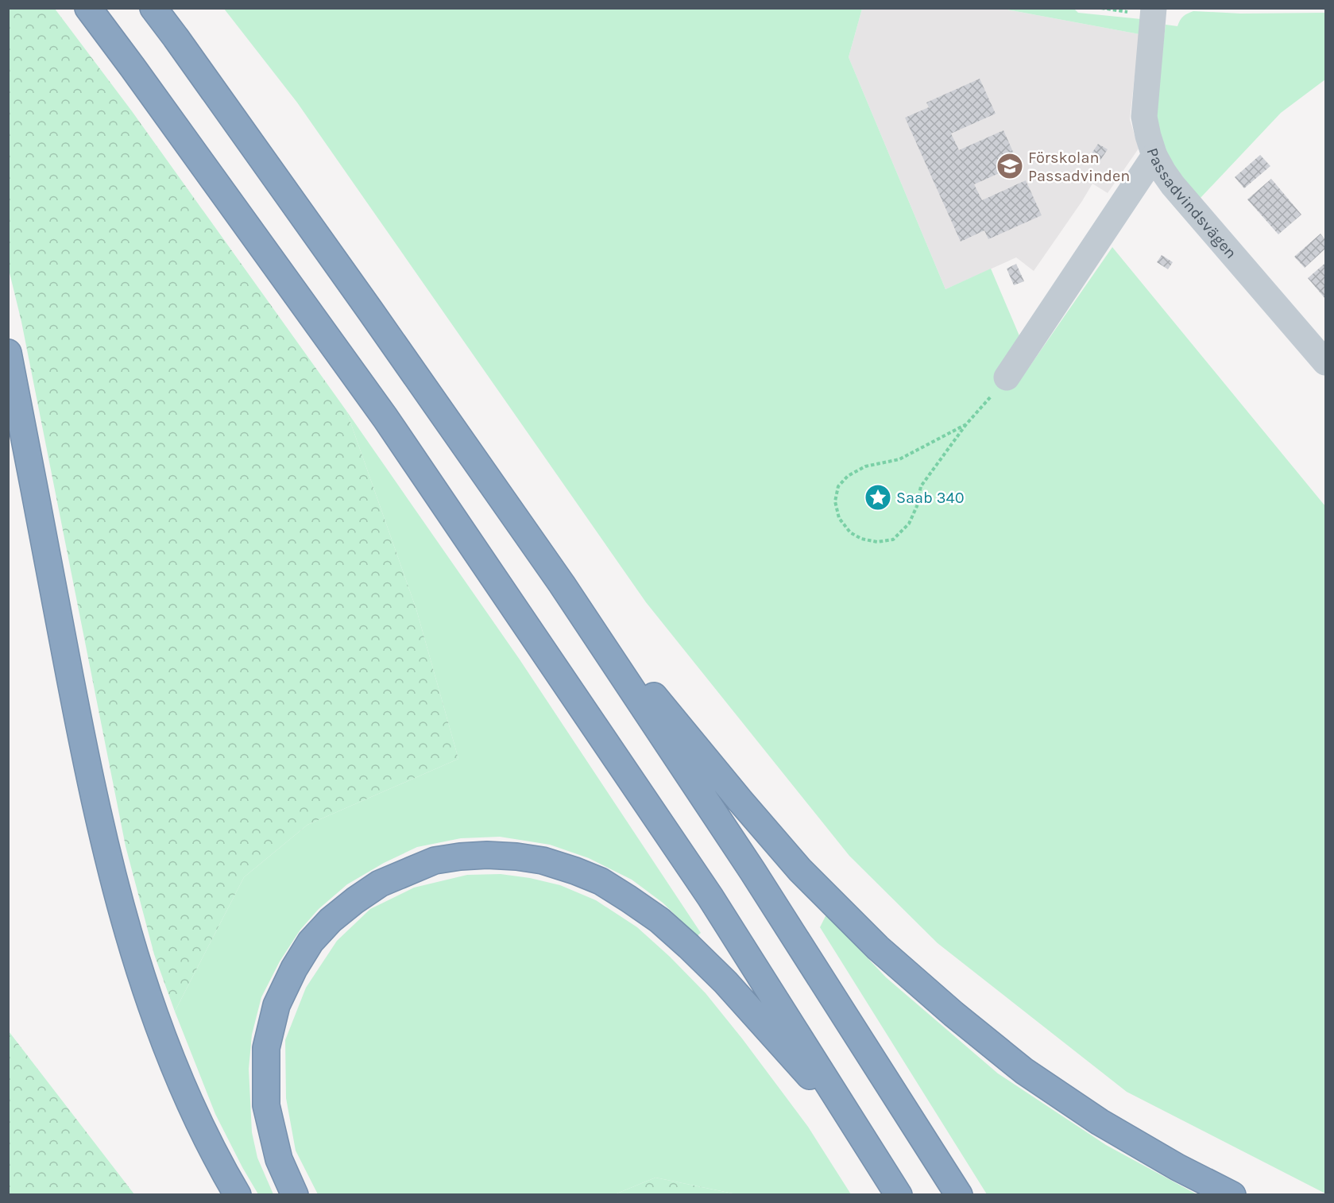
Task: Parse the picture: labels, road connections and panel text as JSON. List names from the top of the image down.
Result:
{
  "streets": {
    "street": ["Passadvindsvägen"]
  },
  "places": {
    "school or university": ["Förskolan Passadvinden"],
    "place": ["Saab 340"]
  }
}
